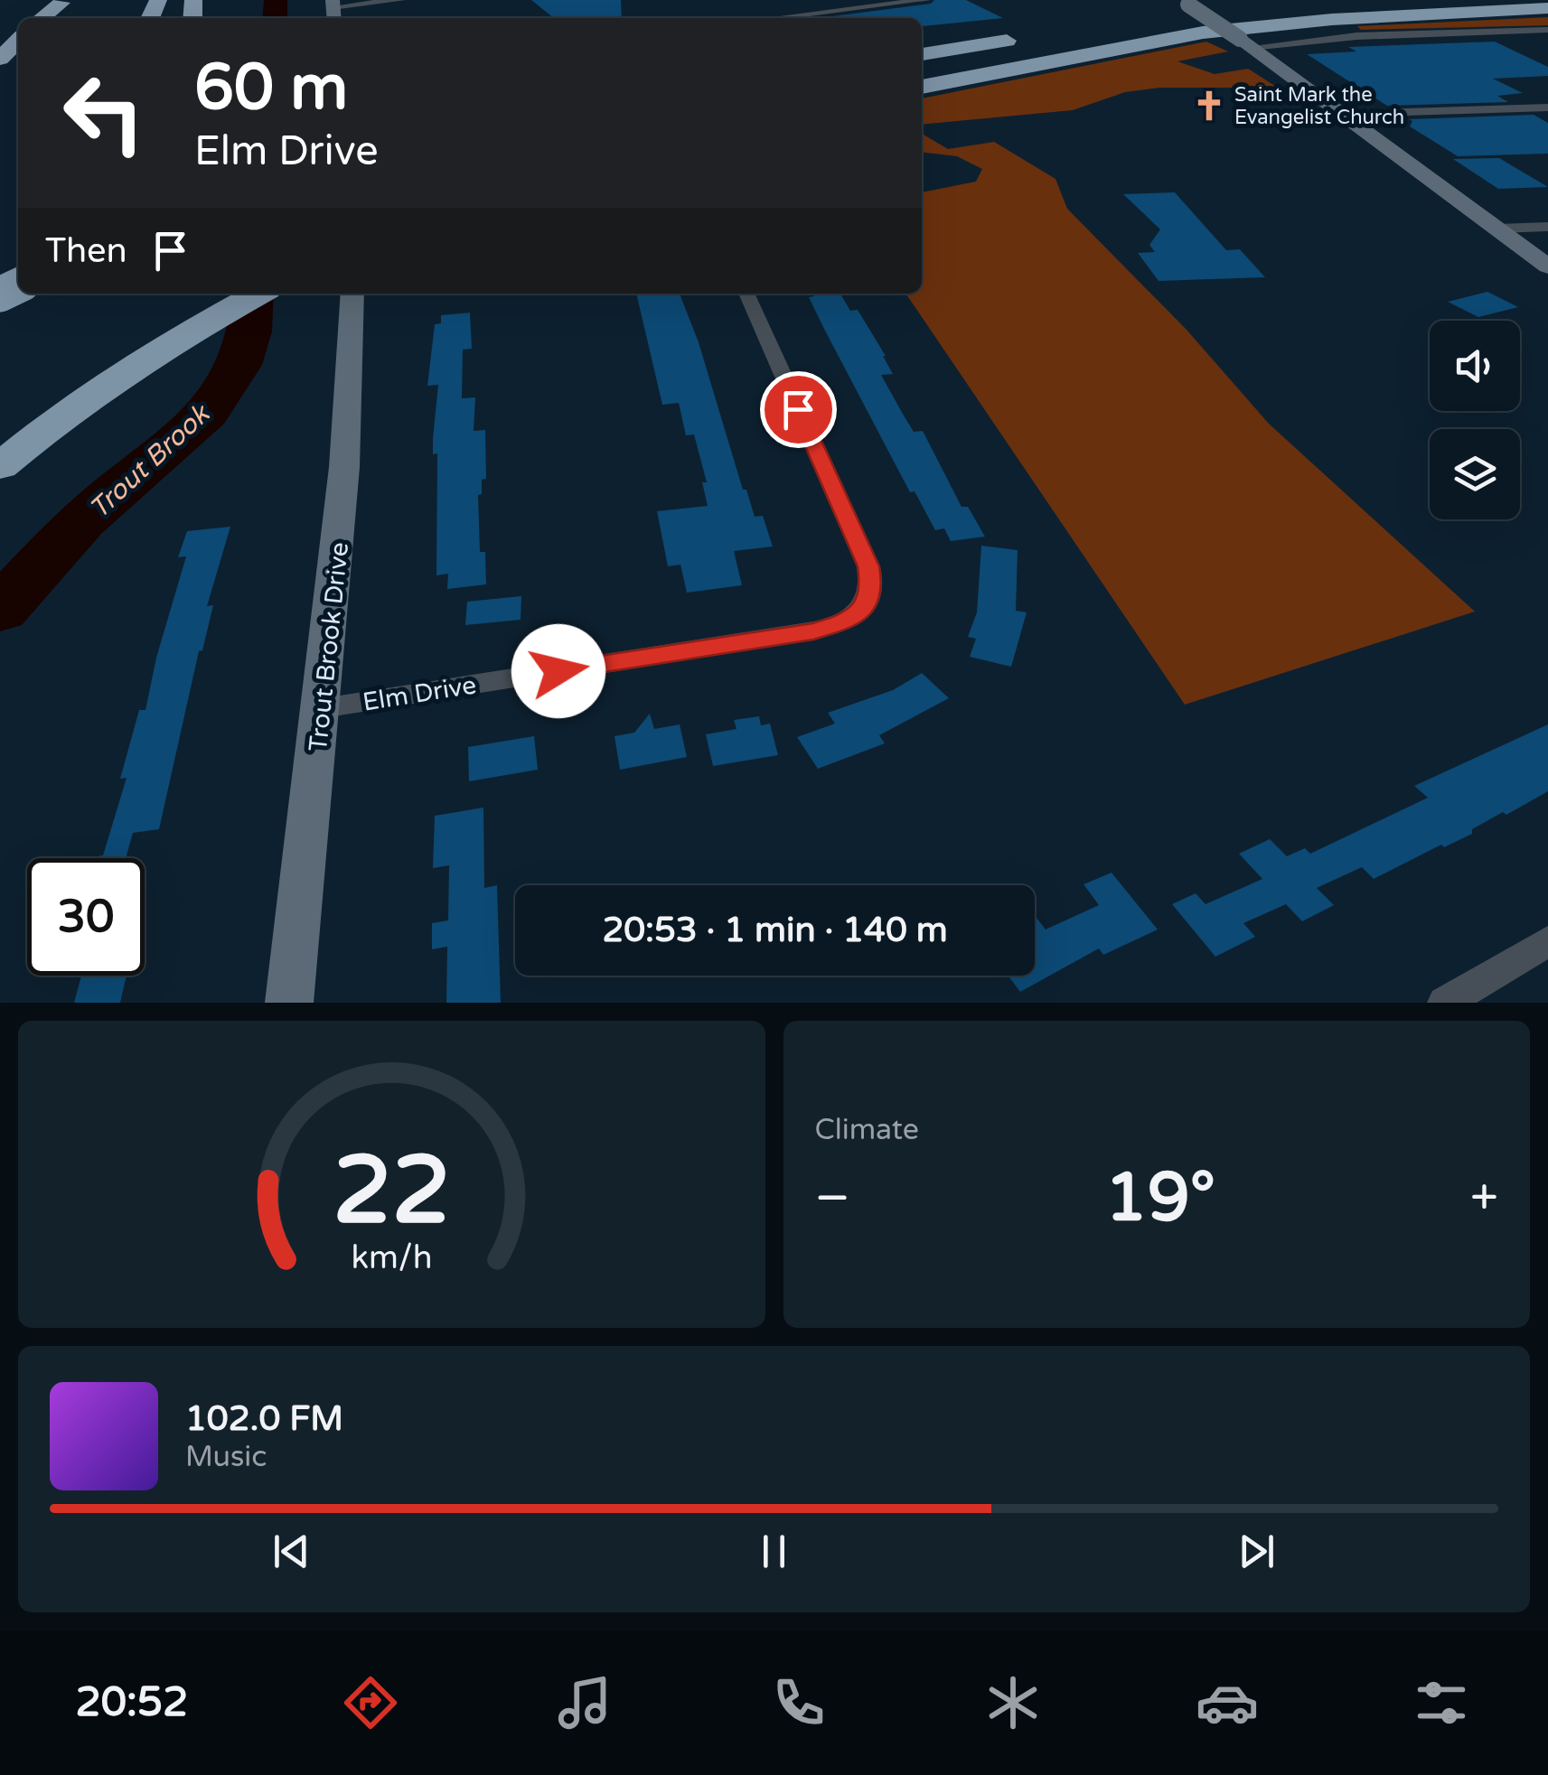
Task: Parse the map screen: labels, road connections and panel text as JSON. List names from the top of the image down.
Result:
{
  "streets": {
    "main road": ["Trout Brook Drive"],
    "street": ["Elm Drive"]
  },
  "crossings": [
    ["Trout Brook Drive", "Elm Drive"]
  ],
  "water": ["Trout Brook"],
  "places": {
    "church": ["Saint Mark the Evangelist Church"]
  },
  "page": {
    "turn": ["60 m", "Elm Drive"],
    "then": "Then",
    "limit": "30",
    "trip": "20:53 · 1 min · 140 m",
    "tile": "Climate",
    "heat": ["−", "19°", "+"],
    "song": ["102.0 FM", "Music"],
    "tabs": "20:52",
    "gauge": ["22", "km/h"]
  }
}
